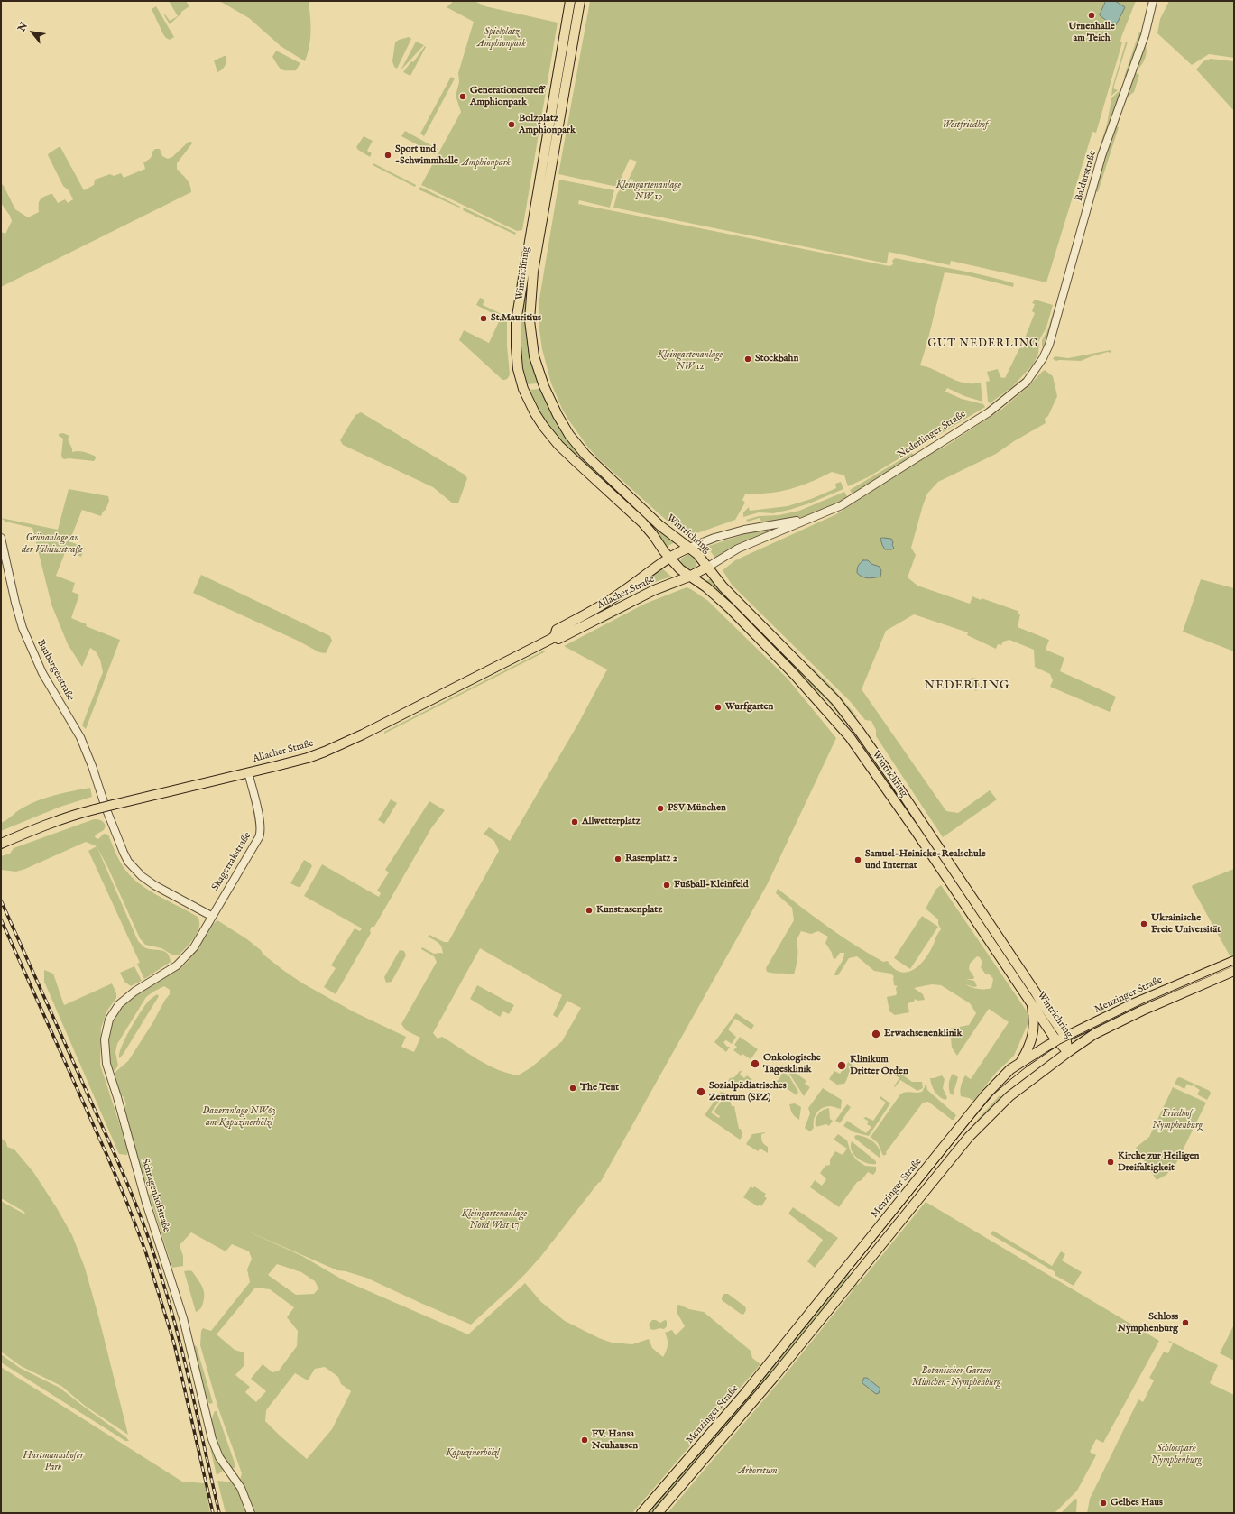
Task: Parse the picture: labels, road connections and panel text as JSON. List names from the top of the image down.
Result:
{
  "streets": {
    "main road": [
      "Wintrichring",
      "Nederlinger Straße",
      "Allacher Straße",
      "Menzinger Straße"
    ],
    "street": [
      "Baldurstraße",
      "Baubergerstraße",
      "Skagerrakstraße",
      "Schragenhofstraße"
    ]
  },
  "crossings": [
    ["Baldurstraße", "Nederlinger Straße"],
    ["Wintrichring", "Nederlinger Straße"],
    ["Wintrichring", "Allacher Straße"],
    ["Wintrichring", "Menzinger Straße"],
    ["Nederlinger Straße", "Allacher Straße"],
    ["Allacher Straße", "Baubergerstraße"],
    ["Allacher Straße", "Skagerrakstraße"],
    ["Baubergerstraße", "Skagerrakstraße"],
    ["Baubergerstraße", "Schragenhofstraße"],
    ["Skagerrakstraße", "Schragenhofstraße"]
  ],
  "districts": ["GUT NEDERLING", "NEDERLING"],
  "parks": [
    "Spielplatz Amphionpark",
    "Westfriedhof",
    "Amphionpark",
    "Kleingartenanlage NW 19",
    "Kleingartenanlage NW 12",
    "Grünanlage an der Vilniusstraße",
    "Daueranlage NW63 am Kapuzinerhölzl",
    "Friedhof Nymphenburg",
    "Kleingartenanlage Nord West 17",
    "Botanischer Garten München-Nymphenburg",
    "Schlosspark Nymphenburg",
    "Kapuzinerhölzl",
    "Hartmannshofer Park",
    "Arboretum"
  ],
  "places": [
    "Urnenhalle am Teich",
    "Generationentreff Amphionpark",
    "Bolzplatz Amphionpark",
    "Sport und -Schwimmhalle",
    "St.Mauritius",
    "Stockbahn",
    "Wurfgarten",
    "PSV München",
    "Allwetterplatz",
    "Rasenplatz 2",
    "Samuel-Heinicke-Realschule und Internat",
    "Fußball-Kleinfeld",
    "Kunstrasenplatz",
    "Ukrainische Freie Universität",
    "Erwachsenenklinik",
    "Onkologische Tagesklinik",
    "Klinikum Dritter Orden",
    "The Tent",
    "Sozialpädiatrisches Zentrum (SPZ)",
    "Kirche zur Heiligen Dreifaltigkeit",
    "Schloss Nymphenburg",
    "FV. Hansa Neuhausen",
    "Gelbes Haus"
  ],
  "north": "top left"
}
